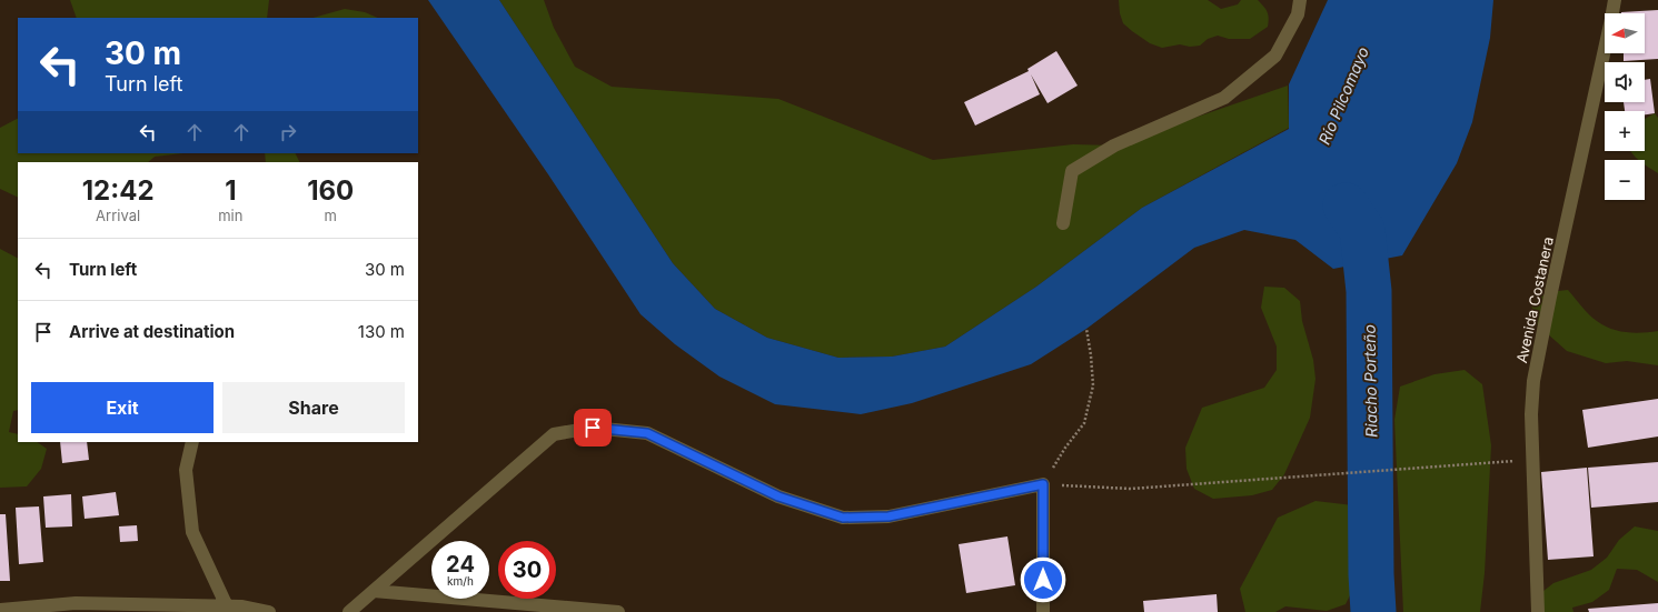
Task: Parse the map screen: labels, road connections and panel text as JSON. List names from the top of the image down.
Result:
{
  "streets": {
    "street": ["Avenida Costanera"]
  },
  "water": ["Río Pilcomayo", "Riacho Porteño"],
  "north": "left",
  "page": {
    "map_buttons": ["+", "−"],
    "turn": ["30 m", "Turn left"],
    "eta": [
      "12:42",
      "Arrival",
      "1",
      "min",
      "160",
      "m"
    ],
    "list": [
      {
        "name": "Turn left",
        "value": "30 m"
      },
      {
        "name": "Arrive at destination",
        "value": "130 m"
      }
    ],
    "buttons": ["Exit", "Share"],
    "speed": "24 km/h",
    "limit": "30"
  }
}
